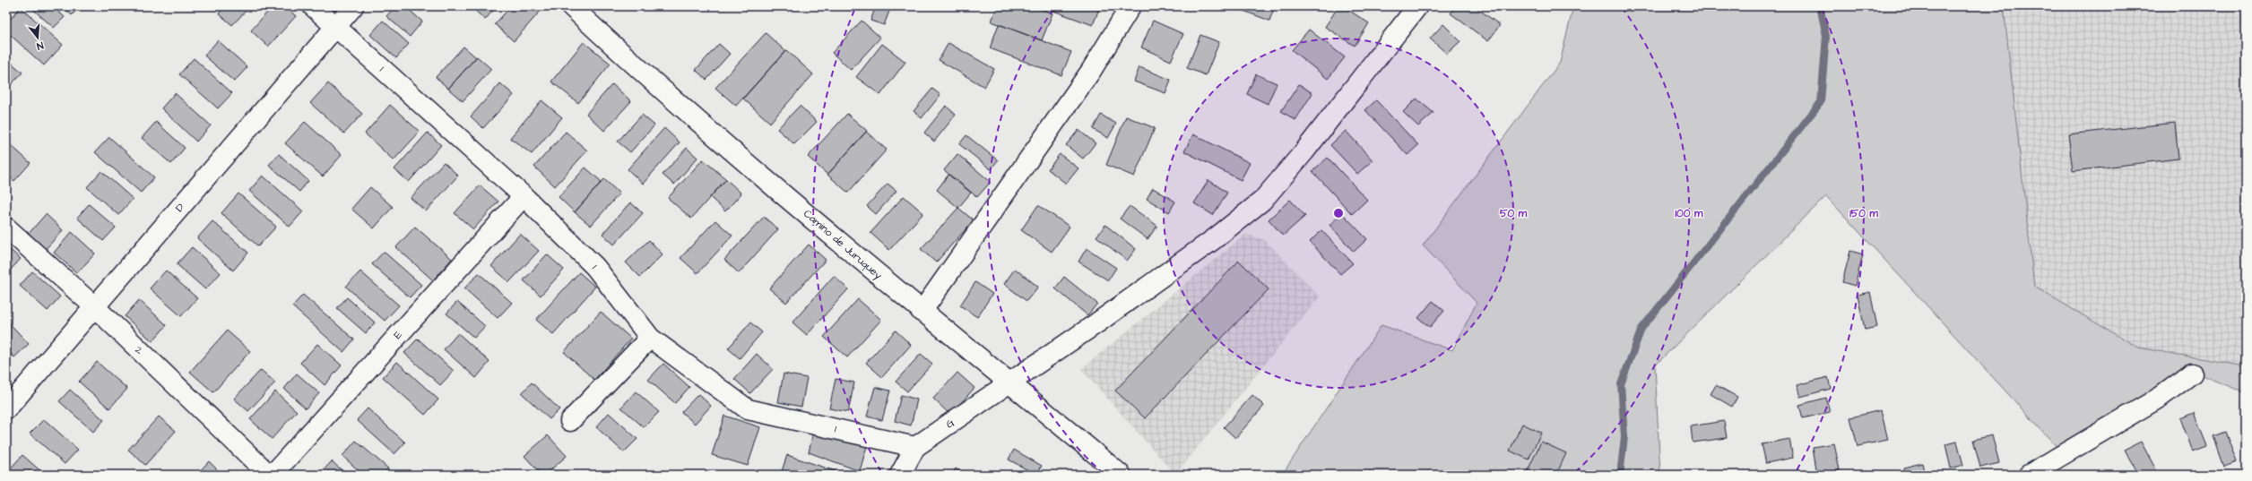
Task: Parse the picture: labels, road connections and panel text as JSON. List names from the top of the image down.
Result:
{
  "streets": {
    "street": [
      "1",
      "D",
      "Camino de Juruquey",
      "E",
      "2",
      "G"
    ]
  },
  "crossings": [
    ["1", "D"],
    ["1", "E"],
    ["1", "G"],
    ["D", "2"],
    ["Camino de Juruquey", "G"]
  ],
  "north": "bottom",
  "rings": ["50 m", "100 m", "150 m"]
}
